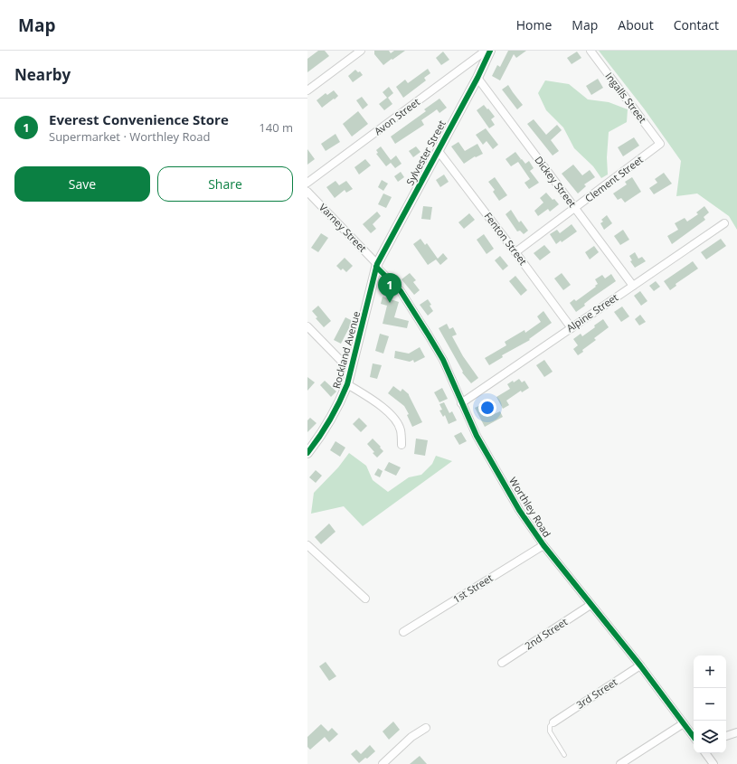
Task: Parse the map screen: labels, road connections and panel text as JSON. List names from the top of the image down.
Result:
{
  "streets": {
    "street": [
      "Ingalls Street",
      "Avon Street",
      "Sylvester Street",
      "Clement Street",
      "Dickey Street",
      "Varney Street",
      "Fenton Street",
      "Alpine Street",
      "Rockland Avenue",
      "Worthley Road",
      "1st Street",
      "2nd Street",
      "3rd Street"
    ]
  },
  "crossings": [
    ["Ingalls Street", "Clement Street"],
    ["Sylvester Street", "Dickey Street"],
    ["Sylvester Street", "Varney Street"],
    ["Sylvester Street", "Fenton Street"],
    ["Sylvester Street", "Rockland Avenue"],
    ["Sylvester Street", "Worthley Road"],
    ["Clement Street", "Dickey Street"],
    ["Clement Street", "Fenton Street"],
    ["Dickey Street", "Alpine Street"],
    ["Varney Street", "Rockland Avenue"],
    ["Varney Street", "Worthley Road"],
    ["Fenton Street", "Alpine Street"],
    ["Alpine Street", "Worthley Road"],
    ["Rockland Avenue", "Worthley Road"],
    ["Worthley Road", "1st Street"],
    ["Worthley Road", "2nd Street"],
    ["Worthley Road", "3rd Street"]
  ],
  "page": {
    "header": "Map",
    "nav": [
      "Home",
      "Map",
      "About",
      "Contact"
    ],
    "heading": "Nearby",
    "list": [
      {
        "mark": "1",
        "name": "Everest Convenience Store",
        "note": "Supermarket · Worthley Road",
        "value": "140 m"
      }
    ],
    "buttons": ["Save", "Share"],
    "pins": "1",
    "map_buttons": ["+", "−"]
  }
}
